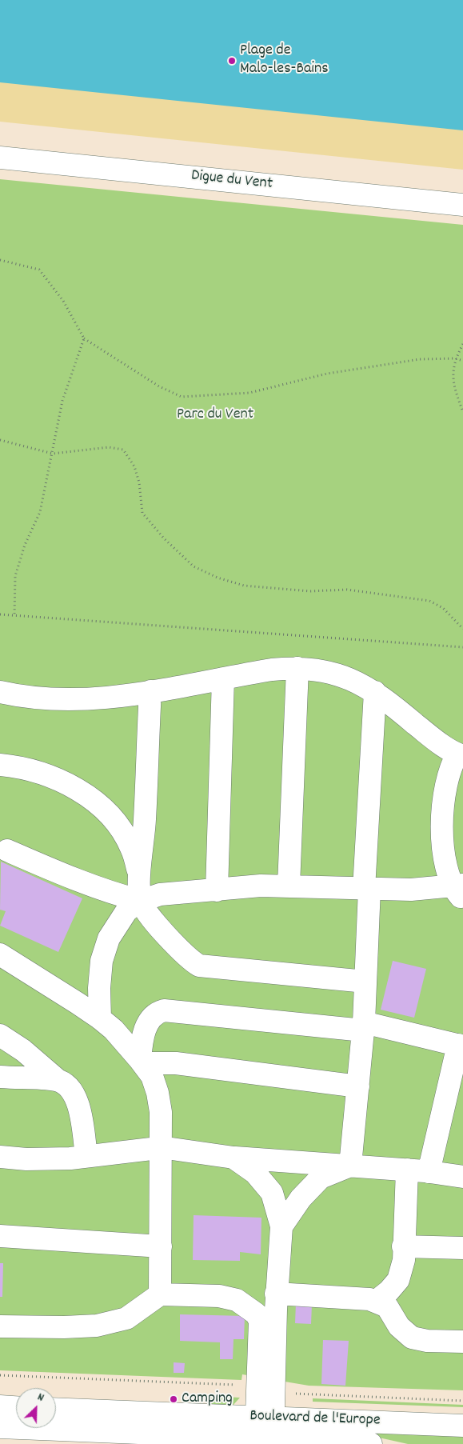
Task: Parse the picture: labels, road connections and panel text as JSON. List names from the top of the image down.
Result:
{
  "streets": {
    "street": ["Digue du Vent", "Boulevard de l'Europe"]
  },
  "parks": ["Parc du Vent"],
  "places": ["Plage de Malo-les-Bains", "Camping"],
  "north": "top right"
}
